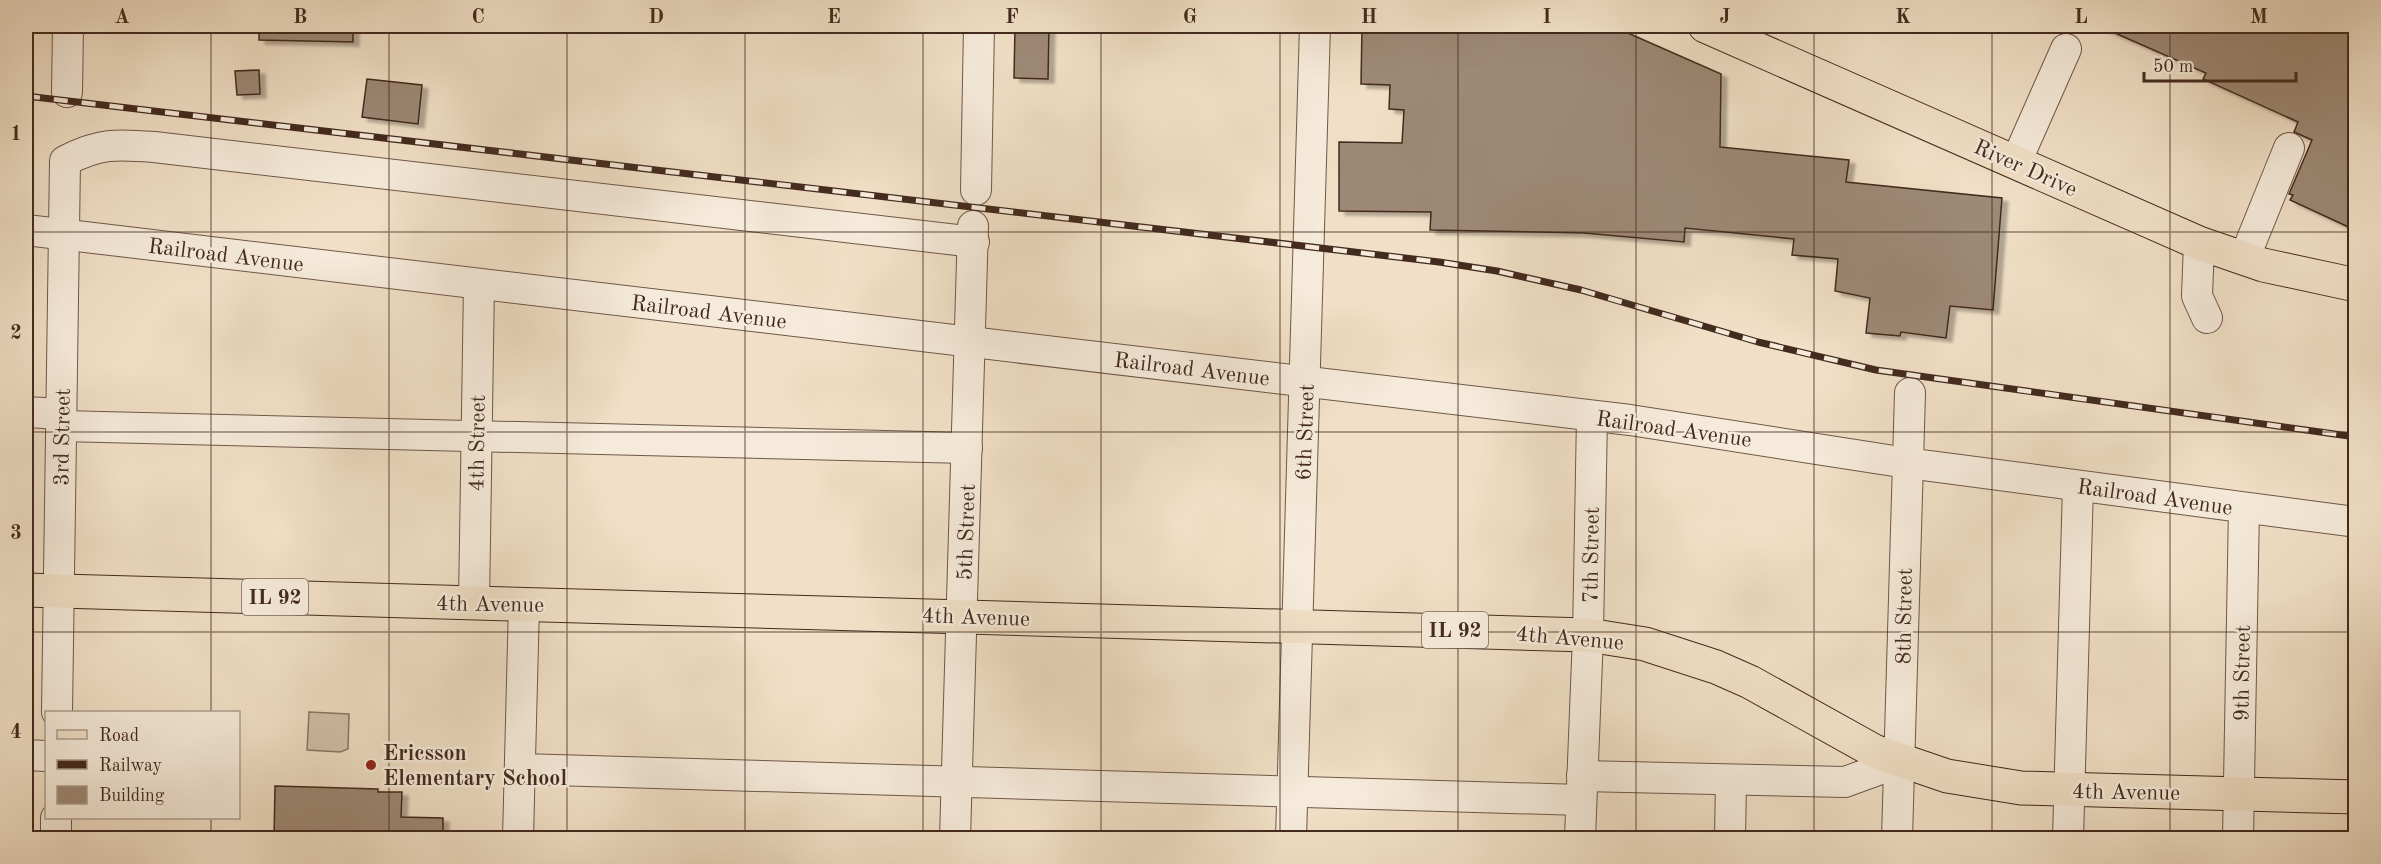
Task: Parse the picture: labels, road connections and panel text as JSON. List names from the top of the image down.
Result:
{
  "streets": {
    "main road": ["River Drive", "IL 92", "4th Avenue"],
    "street": [
      "Railroad Avenue",
      "6th Street",
      "3rd Street",
      "4th Street",
      "5th Street",
      "7th Street",
      "8th Street",
      "9th Street"
    ]
  },
  "crossings": [
    ["Railroad Avenue", "6th Street"],
    ["Railroad Avenue", "3rd Street"],
    ["Railroad Avenue", "4th Street"],
    ["Railroad Avenue", "5th Street"],
    ["Railroad Avenue", "7th Street"],
    ["Railroad Avenue", "8th Street"],
    ["Railroad Avenue", "9th Street"],
    ["6th Street", "4th Avenue"],
    ["3rd Street", "5th Street"],
    ["3rd Street", "4th Avenue"],
    ["4th Street", "4th Avenue"],
    ["5th Street", "4th Avenue"],
    ["7th Street", "4th Avenue"],
    ["4th Avenue", "8th Street"],
    ["4th Avenue", "9th Street"]
  ],
  "places": ["Ericsson Elementary School"],
  "legend": ["Road", "Railway", "Building"],
  "scale_bar": "50 m",
  "grid": {
    "columns": [
      "A",
      "B",
      "C",
      "D",
      "E",
      "F",
      "G",
      "H",
      "I",
      "J",
      "K",
      "L",
      "M"
    ],
    "rows": [
      "1",
      "2",
      "3",
      "4"
    ]
  }
}
